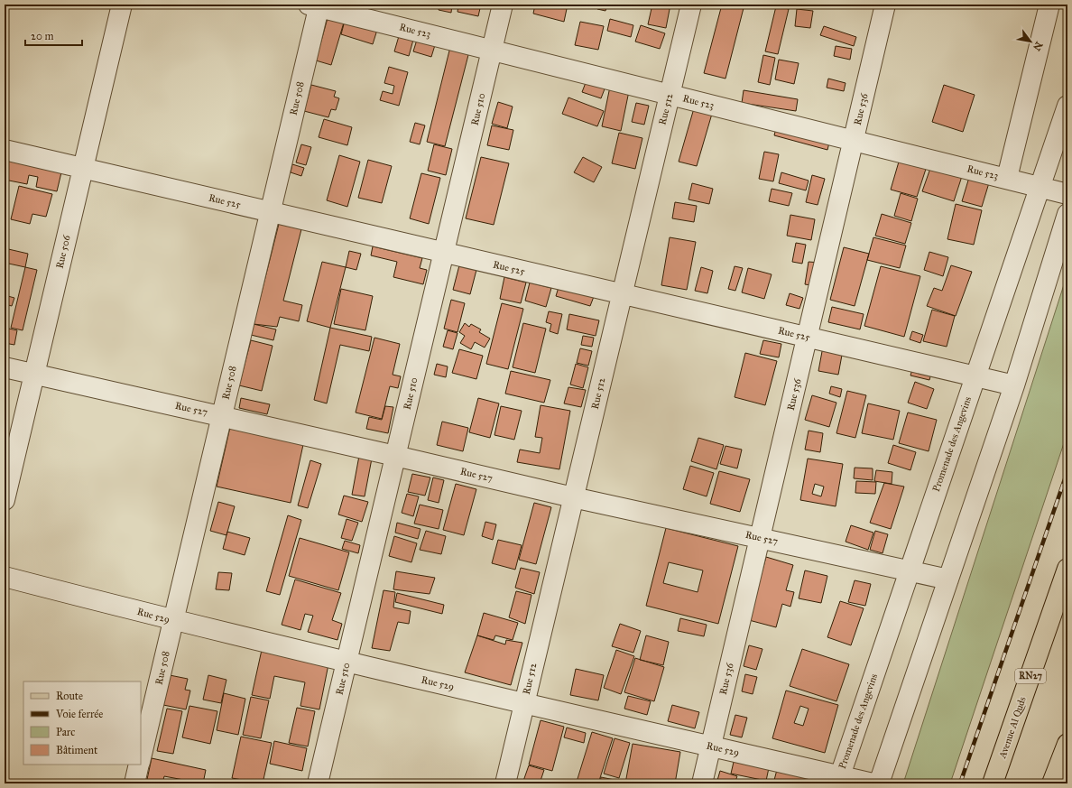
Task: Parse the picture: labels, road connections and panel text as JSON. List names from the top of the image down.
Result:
{
  "streets": {
    "main road": ["RN27", "Avenue Al Quds"],
    "street": [
      "Rue 523",
      "Rue 508",
      "Rue 510",
      "Rue 512",
      "Rue 536",
      "Rue 525",
      "Rue 506",
      "Rue 527",
      "Promenade des Angevins",
      "Rue 529"
    ]
  },
  "crossings": [
    ["Rue 523", "Rue 508"],
    ["Rue 523", "Rue 510"],
    ["Rue 523", "Rue 512"],
    ["Rue 523", "Rue 536"],
    ["Rue 523", "Promenade des Angevins"],
    ["Rue 508", "Rue 525"],
    ["Rue 508", "Rue 527"],
    ["Rue 508", "Rue 529"],
    ["Rue 510", "Rue 525"],
    ["Rue 510", "Rue 527"],
    ["Rue 510", "Rue 529"],
    ["Rue 512", "Rue 525"],
    ["Rue 512", "Rue 527"],
    ["Rue 512", "Rue 529"],
    ["Rue 536", "Rue 525"],
    ["Rue 536", "Rue 527"],
    ["Rue 536", "Rue 529"],
    ["Rue 525", "Rue 506"],
    ["Rue 525", "Promenade des Angevins"],
    ["Rue 506", "Rue 527"],
    ["Rue 527", "Promenade des Angevins"],
    ["Promenade des Angevins", "Rue 529"]
  ],
  "legend": [
    "Route",
    "Voie ferrée",
    "Parc",
    "Bâtiment"
  ],
  "scale_bar": "20 m",
  "north": "bottom right"
}
